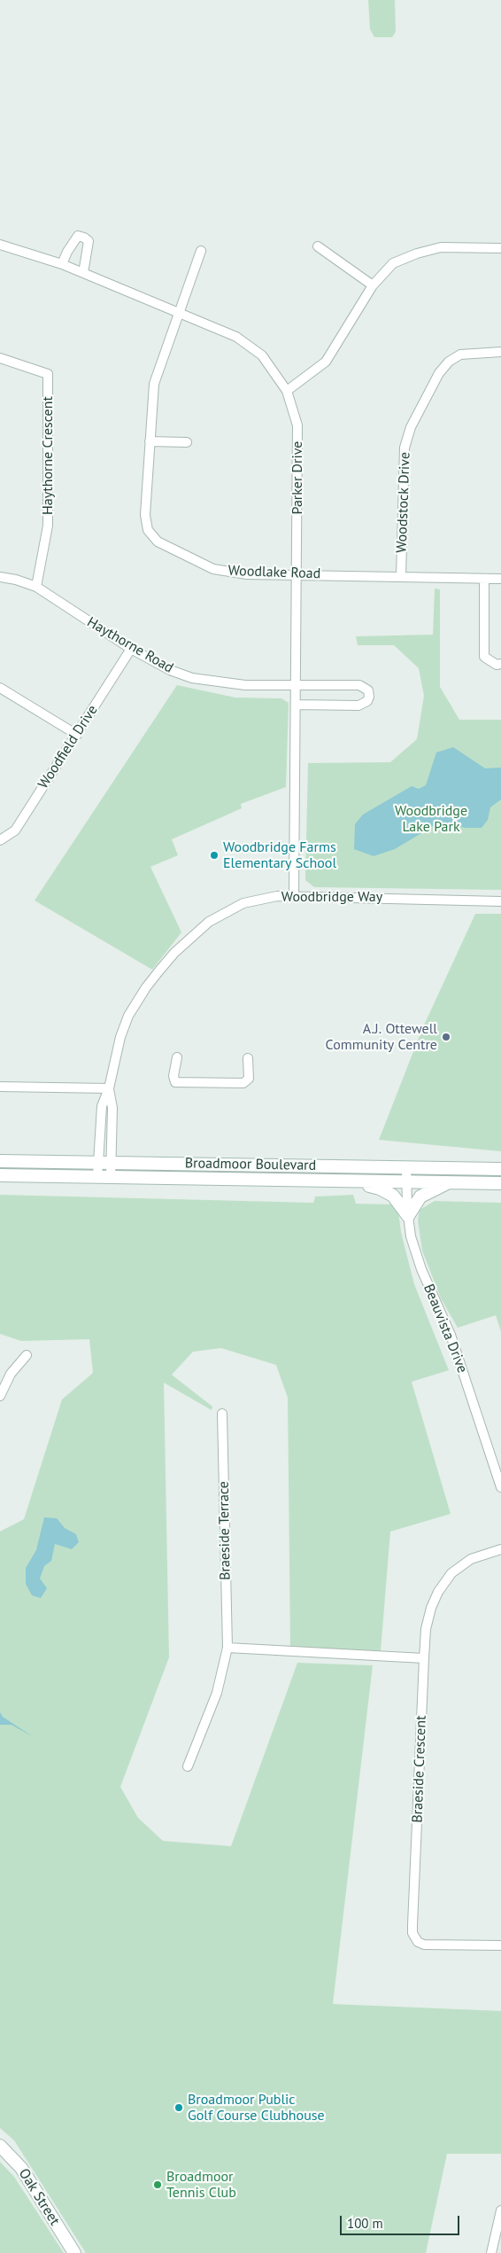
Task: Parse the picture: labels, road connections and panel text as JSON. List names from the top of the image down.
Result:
{
  "streets": {
    "main road": ["Broadmoor Boulevard", "Oak Street"],
    "street": [
      "Haythorne Crescent",
      "Parker Drive",
      "Woodstock Drive",
      "Woodlake Road",
      "Haythorne Road",
      "Woodfield Drive",
      "Woodbridge Way",
      "Beauvista Drive",
      "Braeside Terrace",
      "Braeside Crescent"
    ]
  },
  "crossings": [
    ["Haythorne Crescent", "Haythorne Road"],
    ["Parker Drive", "Woodlake Road"],
    ["Parker Drive", "Haythorne Road"],
    ["Parker Drive", "Woodbridge Way"],
    ["Woodstock Drive", "Woodlake Road"],
    ["Haythorne Road", "Woodfield Drive"],
    ["Woodbridge Way", "Broadmoor Boulevard"],
    ["Broadmoor Boulevard", "Beauvista Drive"]
  ],
  "parks": ["Woodbridge Lake Park"],
  "places": [
    "Woodbridge Farms Elementary School",
    "A.J. Ottewell Community Centre",
    "Broadmoor Public Golf Course Clubhouse",
    "Broadmoor Tennis Club"
  ],
  "scale_bar": "100 m"
}
